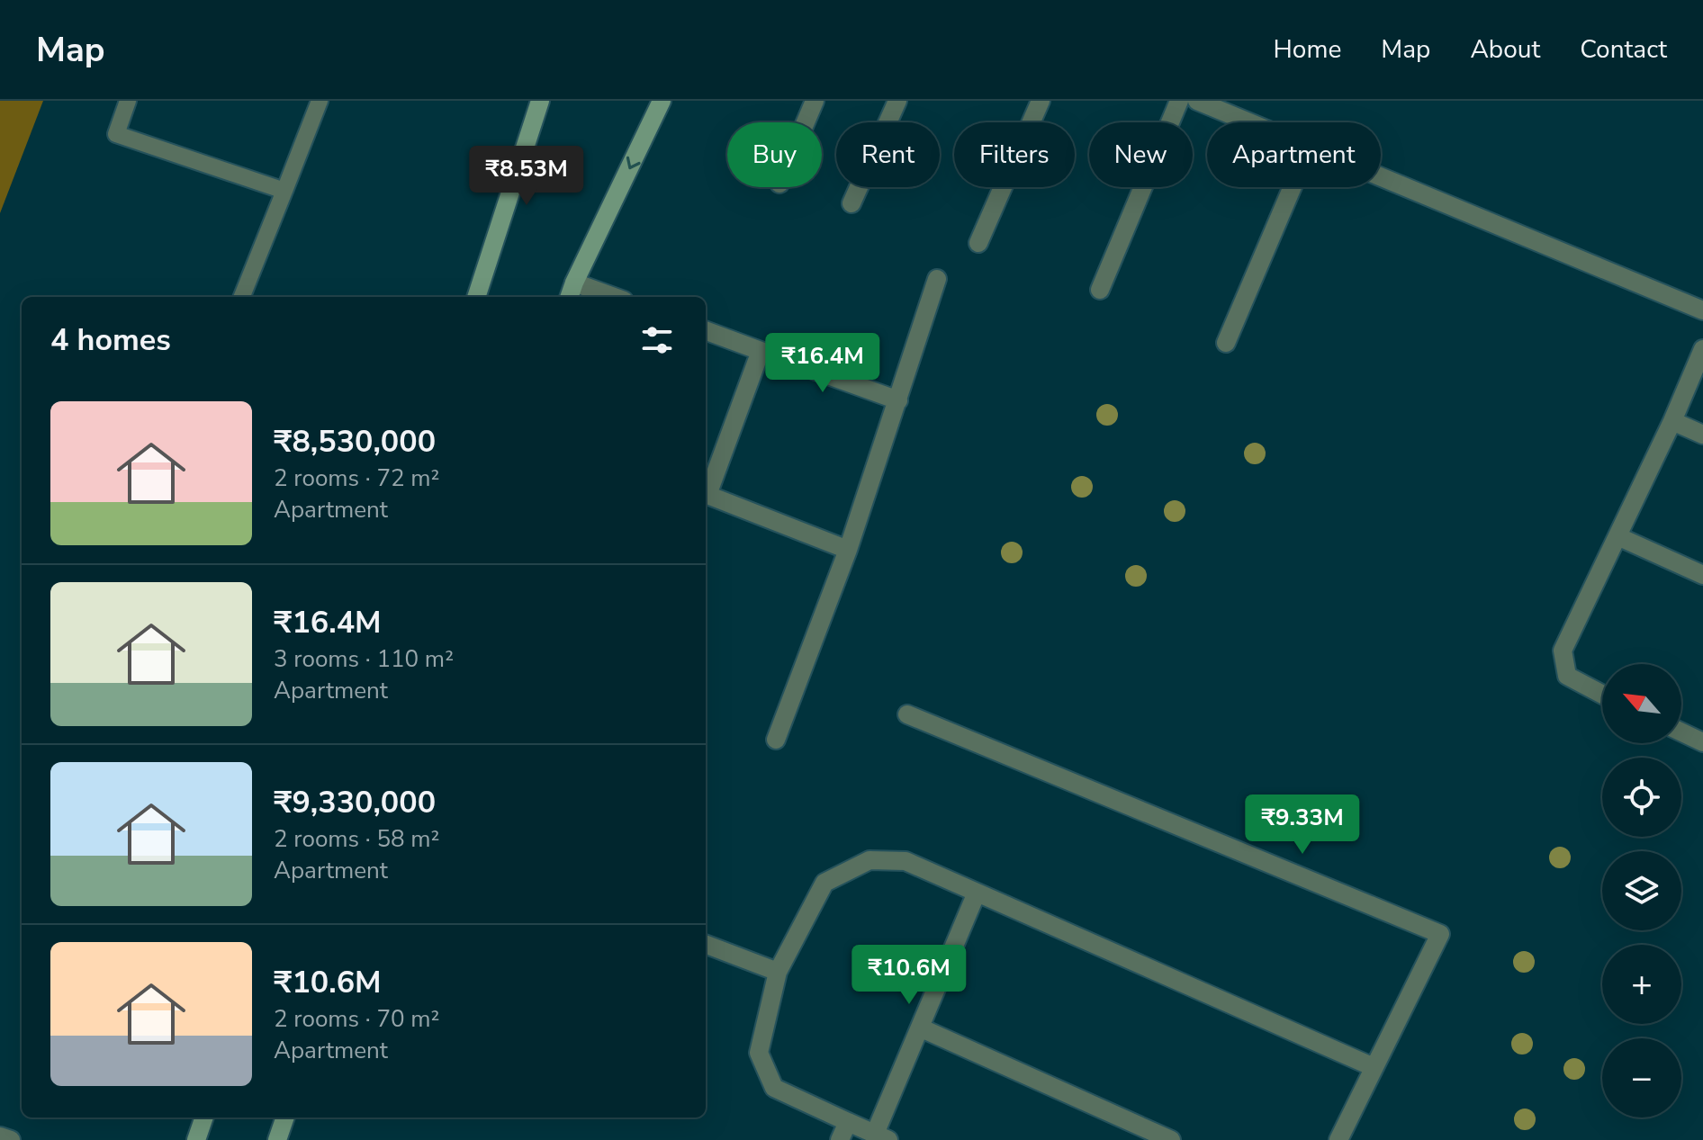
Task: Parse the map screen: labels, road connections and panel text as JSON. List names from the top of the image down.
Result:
{
  "north": "top left",
  "page": {
    "header": "Map",
    "nav": [
      "Home",
      "Map",
      "About",
      "Contact"
    ],
    "chip": [
      "Buy",
      "Rent",
      "Filters",
      "New",
      "Apartment"
    ],
    "price": [
      "₹8.53M",
      "₹16.4M",
      "₹9.33M",
      "₹10.6M"
    ],
    "heading": "4 homes",
    "list": [
      {
        "name": "₹8,530,000",
        "note": "2 rooms · 72 m² · Apartment"
      },
      {
        "name": "₹16.4M",
        "note": "3 rooms · 110 m² · Apartment"
      },
      {
        "name": "₹9,330,000",
        "note": "2 rooms · 58 m² · Apartment"
      },
      {
        "name": "₹10.6M",
        "note": "2 rooms · 70 m² · Apartment"
      }
    ],
    "map_buttons": ["+", "−"]
  }
}
